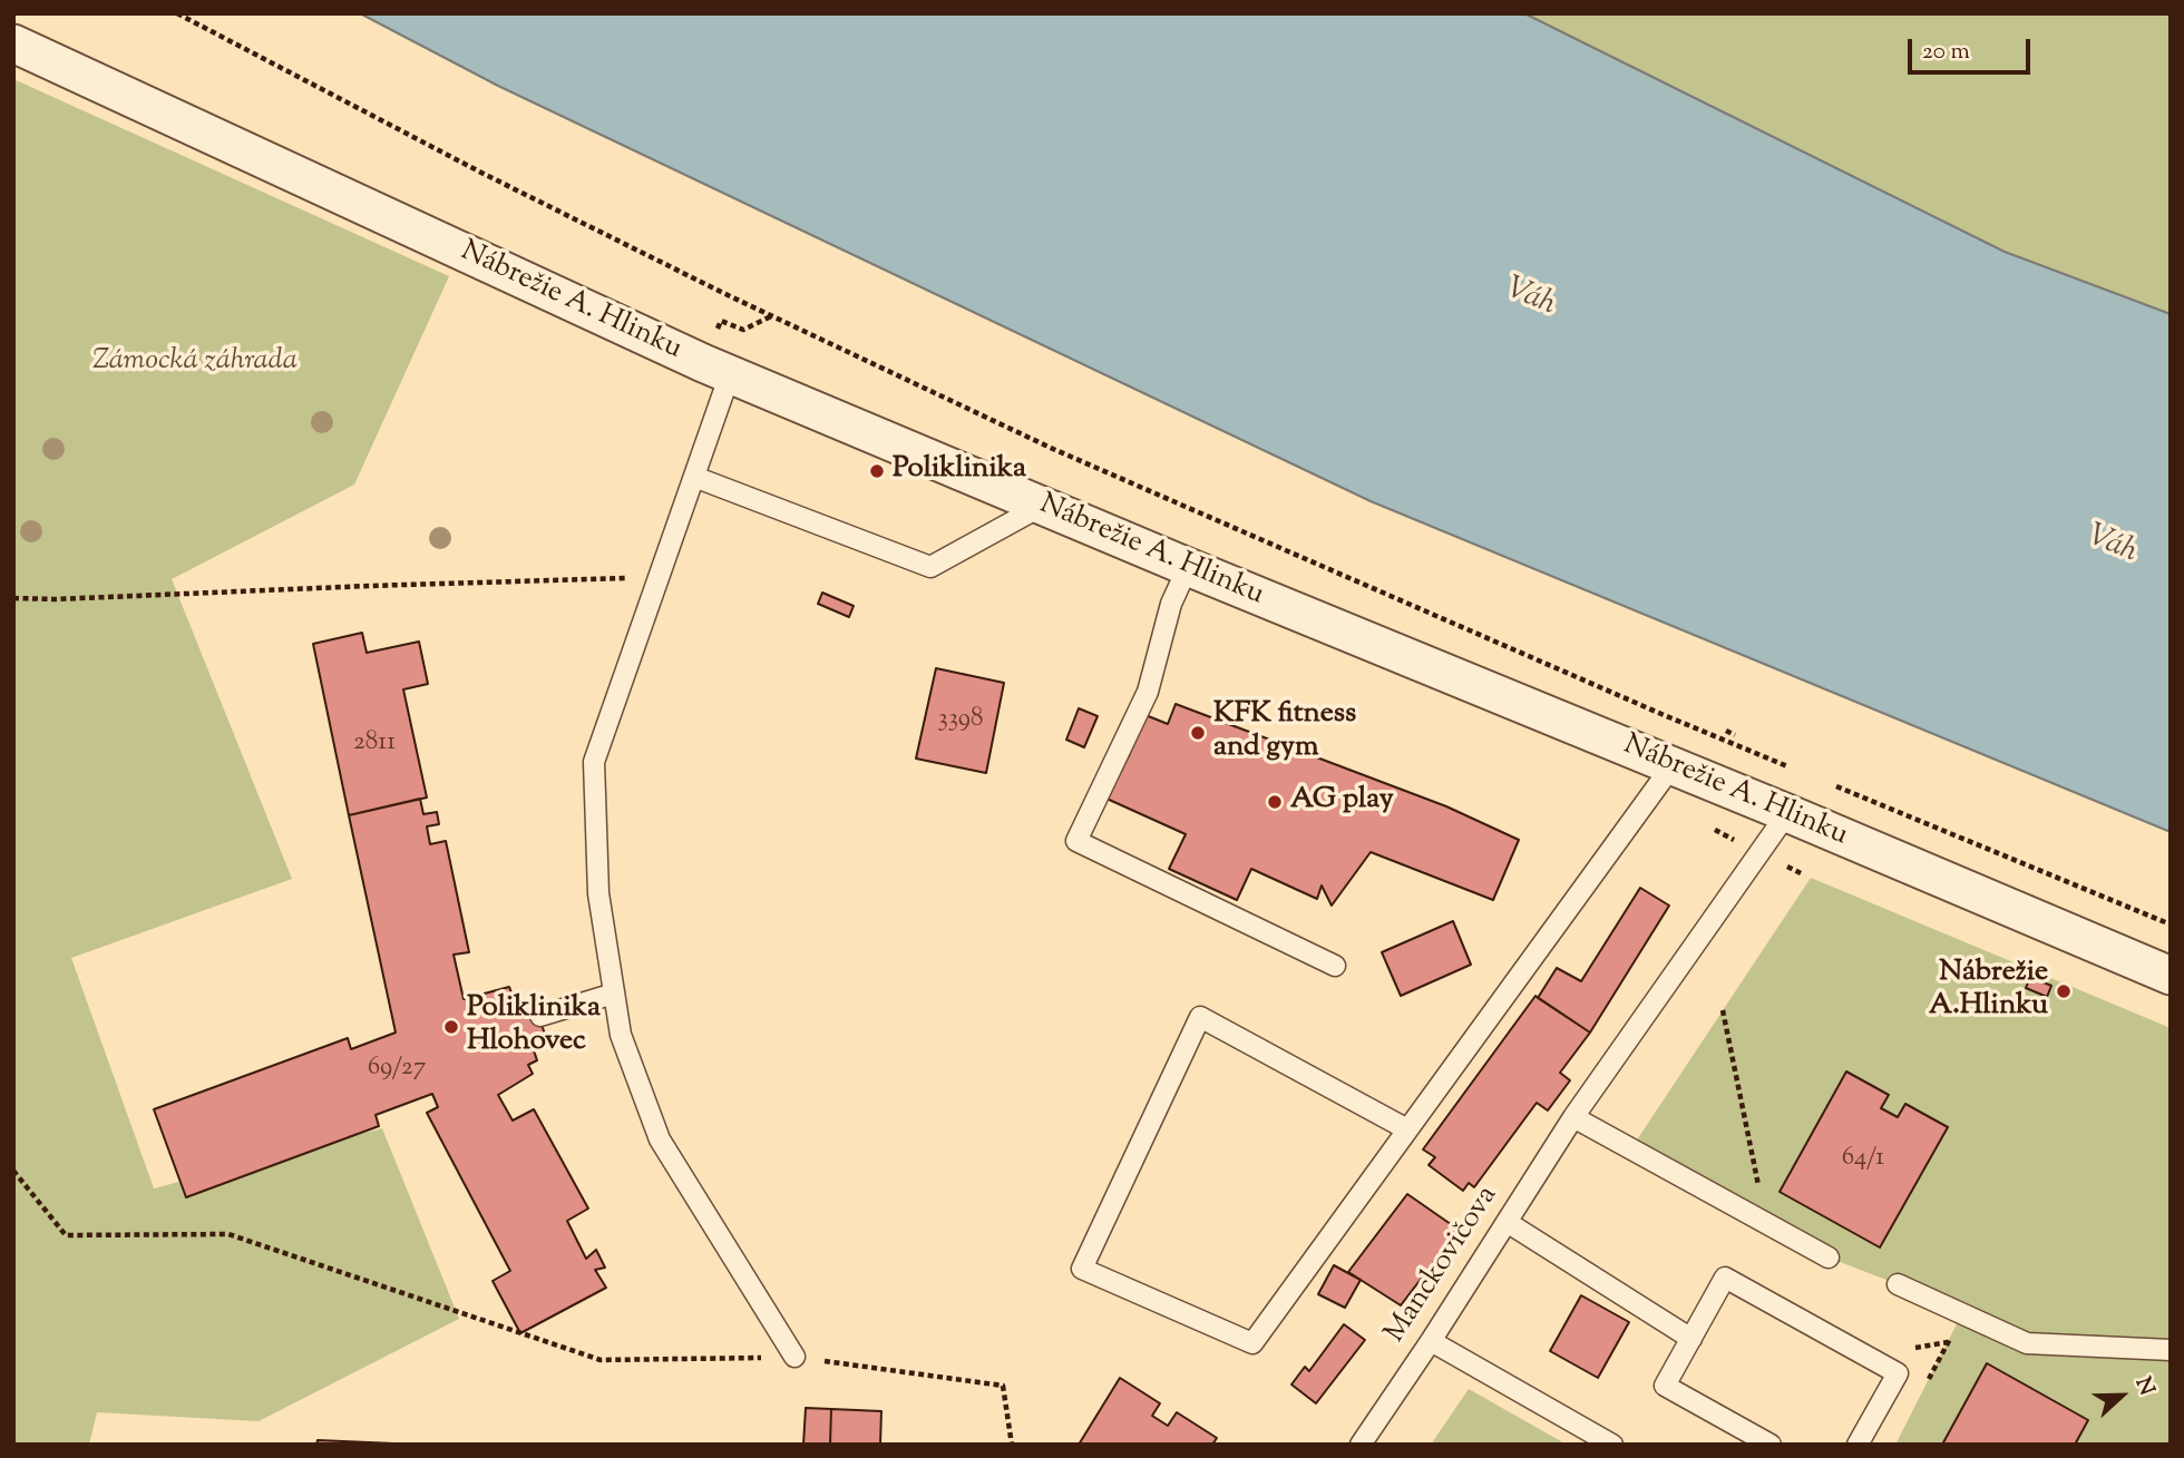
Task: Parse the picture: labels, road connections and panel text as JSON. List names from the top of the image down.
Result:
{
  "streets": {
    "street": ["Nábrežie A. Hlinku"],
    "lane": ["Manckovičova"]
  },
  "crossings": [
    ["Nábrežie A. Hlinku", "Manckovičova"]
  ],
  "water": ["Váh"],
  "parks": ["Zámocká záhrada"],
  "places": [
    "Poliklinika",
    "KFK fitness and gym",
    "AG play",
    "Nábrežie A.Hlinku",
    "Poliklinika Hlohovec"
  ],
  "house_numbers": [
    "3398",
    "2811",
    "69/27",
    "64/1"
  ],
  "scale_bar": "20 m",
  "north": "right"
}
